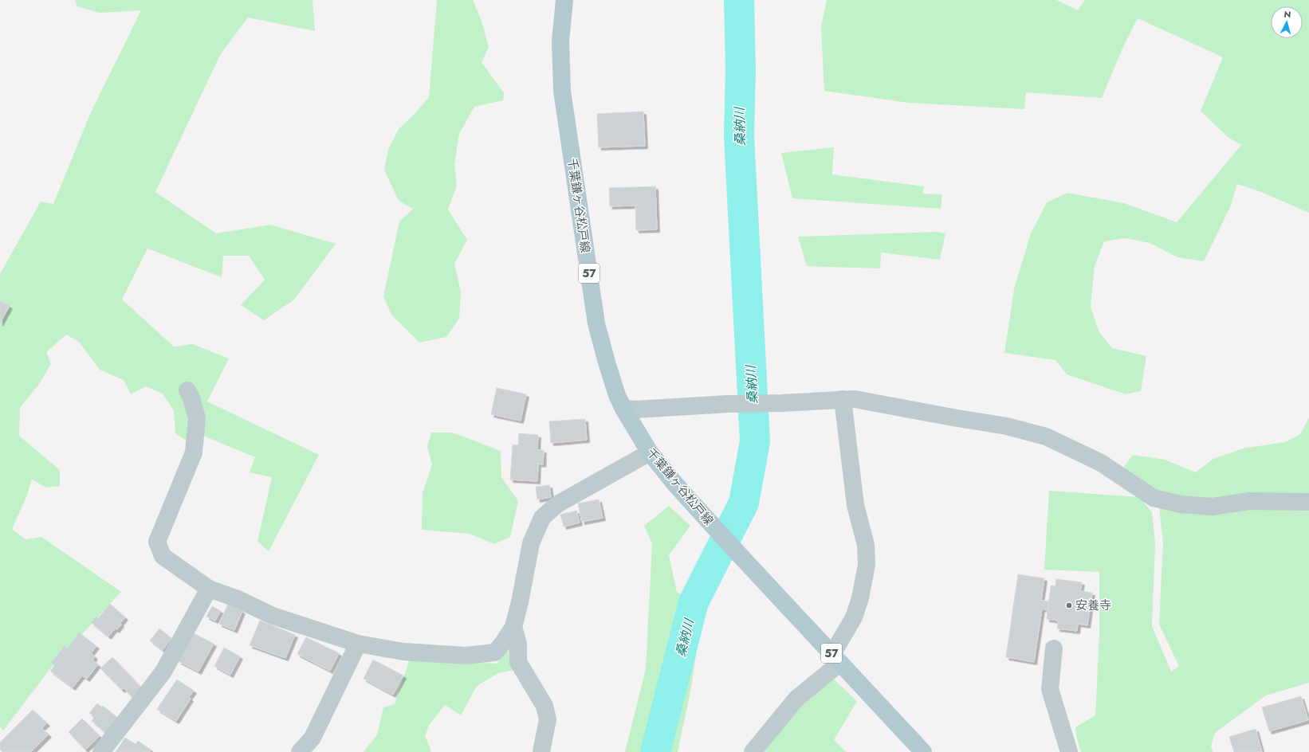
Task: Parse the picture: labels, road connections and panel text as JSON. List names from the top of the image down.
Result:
{
  "streets": {
    "main road": ["千葉鎌ヶ谷松戸線", "57"]
  },
  "water": ["桑納川"],
  "places": ["安養寺"],
  "north": "top"
}
